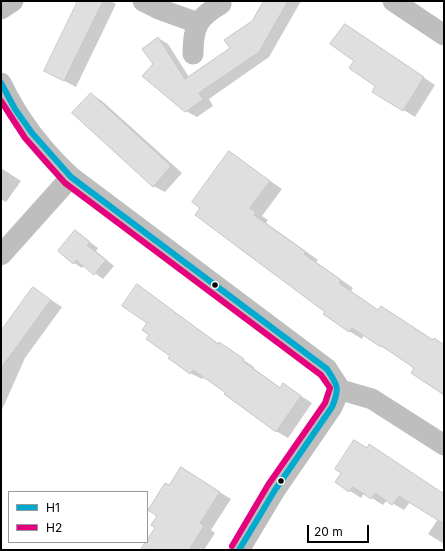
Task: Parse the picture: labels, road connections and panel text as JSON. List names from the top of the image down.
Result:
{
  "lines": ["transit line H1", "transit line H2"],
  "legend": ["H1", "H2"],
  "scale_bar": "20 m"
}
